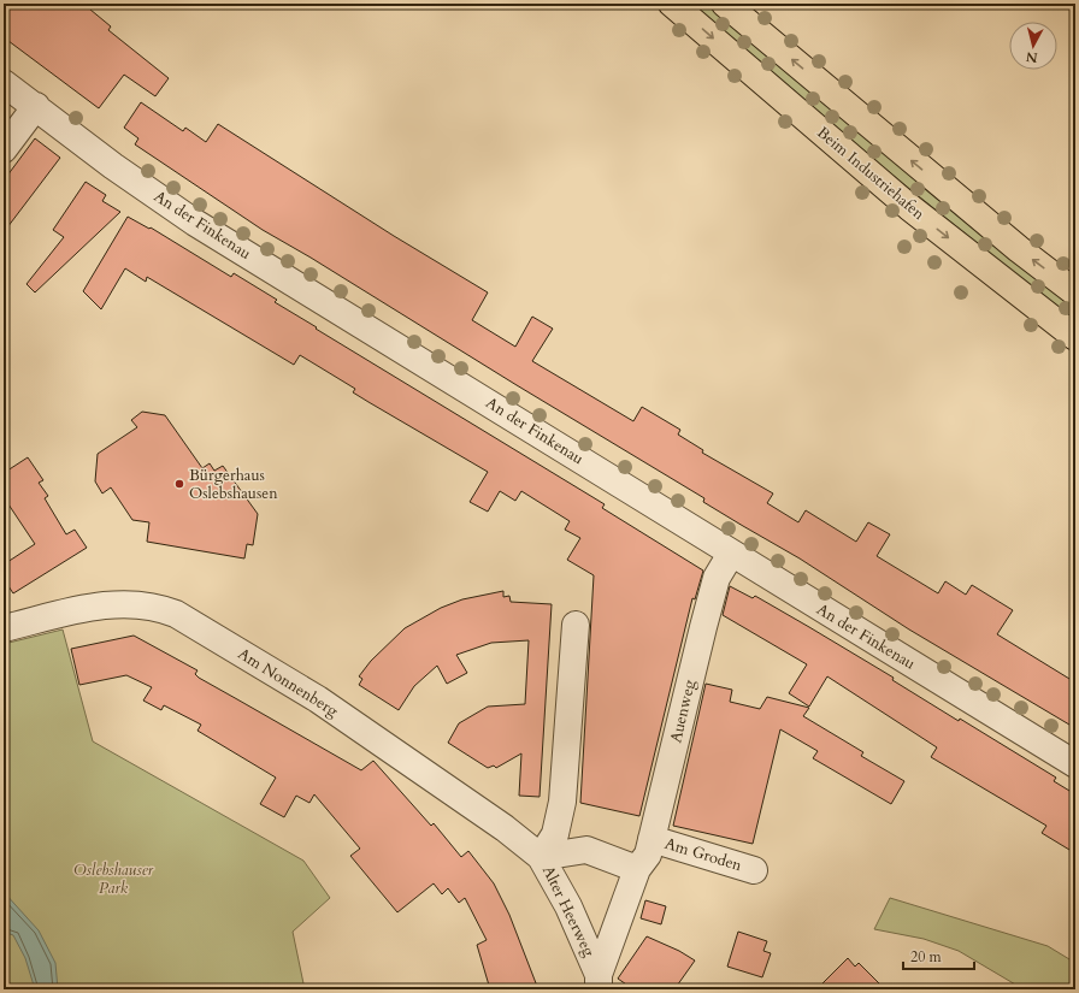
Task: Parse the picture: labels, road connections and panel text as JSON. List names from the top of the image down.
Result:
{
  "streets": {
    "main road": ["Beim Industriehafen"],
    "street": [
      "An der Finkenau",
      "Am Nonnenberg",
      "Auenweg",
      "Am Groden",
      "Alter Heerweg"
    ]
  },
  "crossings": [
    ["An der Finkenau", "Auenweg"],
    ["Am Nonnenberg", "Alter Heerweg"],
    ["Auenweg", "Am Groden"],
    ["Auenweg", "Alter Heerweg"]
  ],
  "parks": ["Oslebshauser Park"],
  "places": ["Bürgerhaus Oslebshausen"],
  "scale_bar": "20 m",
  "north": "bottom"
}
